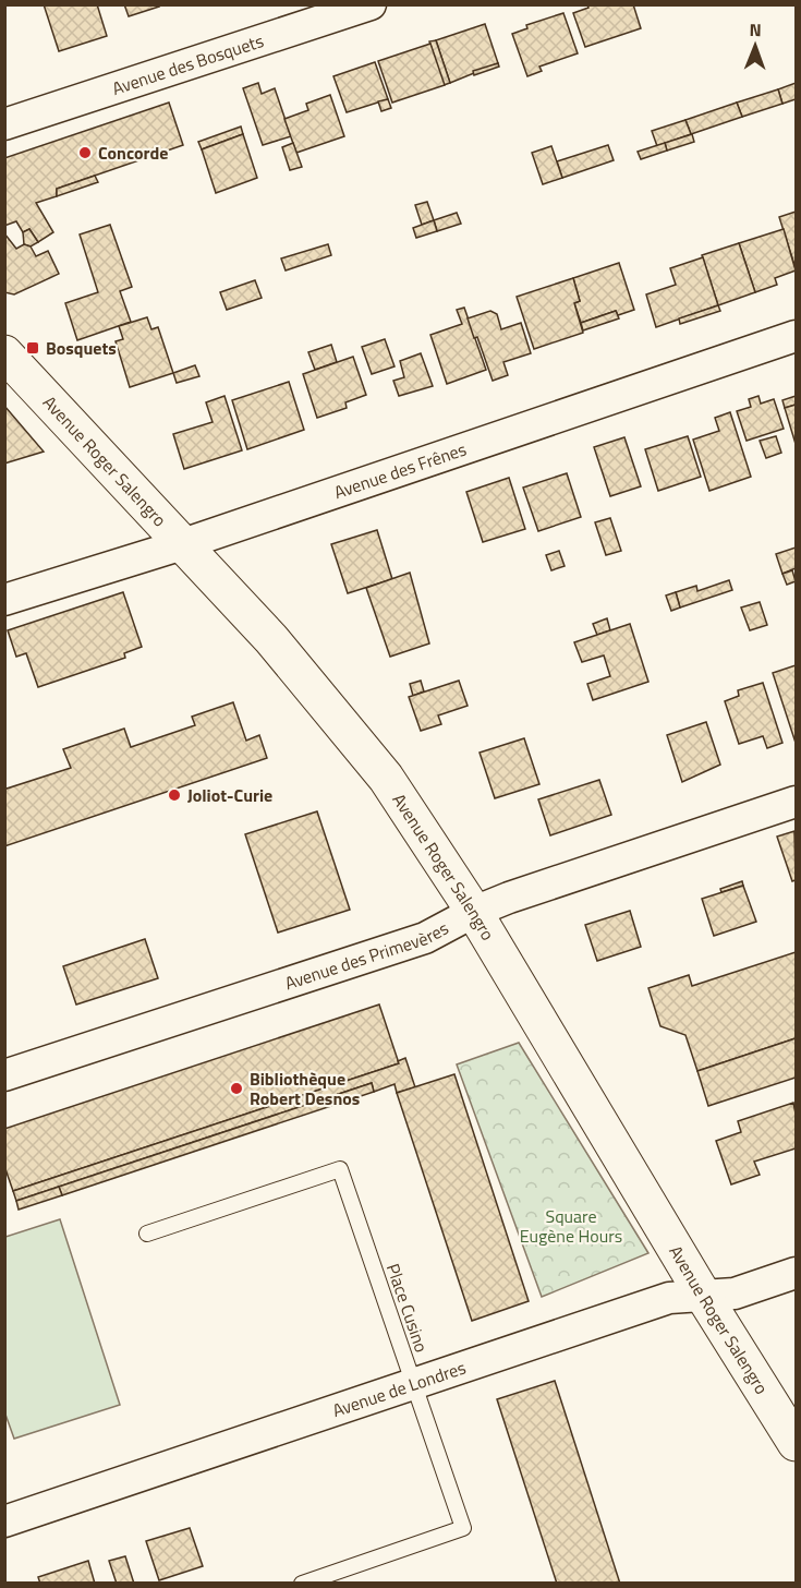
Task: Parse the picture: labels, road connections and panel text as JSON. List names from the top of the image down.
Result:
{
  "streets": {
    "street": [
      "Avenue des Bosquets",
      "Avenue Roger Salengro",
      "Avenue des Frênes",
      "Avenue des Primevères",
      "Avenue de Londres"
    ],
    "lane": ["Place Cusino"]
  },
  "crossings": [
    ["Avenue Roger Salengro", "Avenue des Frênes"],
    ["Avenue Roger Salengro", "Avenue des Primevères"],
    ["Avenue Roger Salengro", "Avenue de Londres"],
    ["Place Cusino", "Avenue de Londres"]
  ],
  "parks": ["Square Eugène Hours"],
  "places": {
    "other": ["Concorde", "Joliot-Curie", "Bibliothèque Robert Desnos"],
    "transit": ["Bosquets"]
  },
  "north": "top"
}
